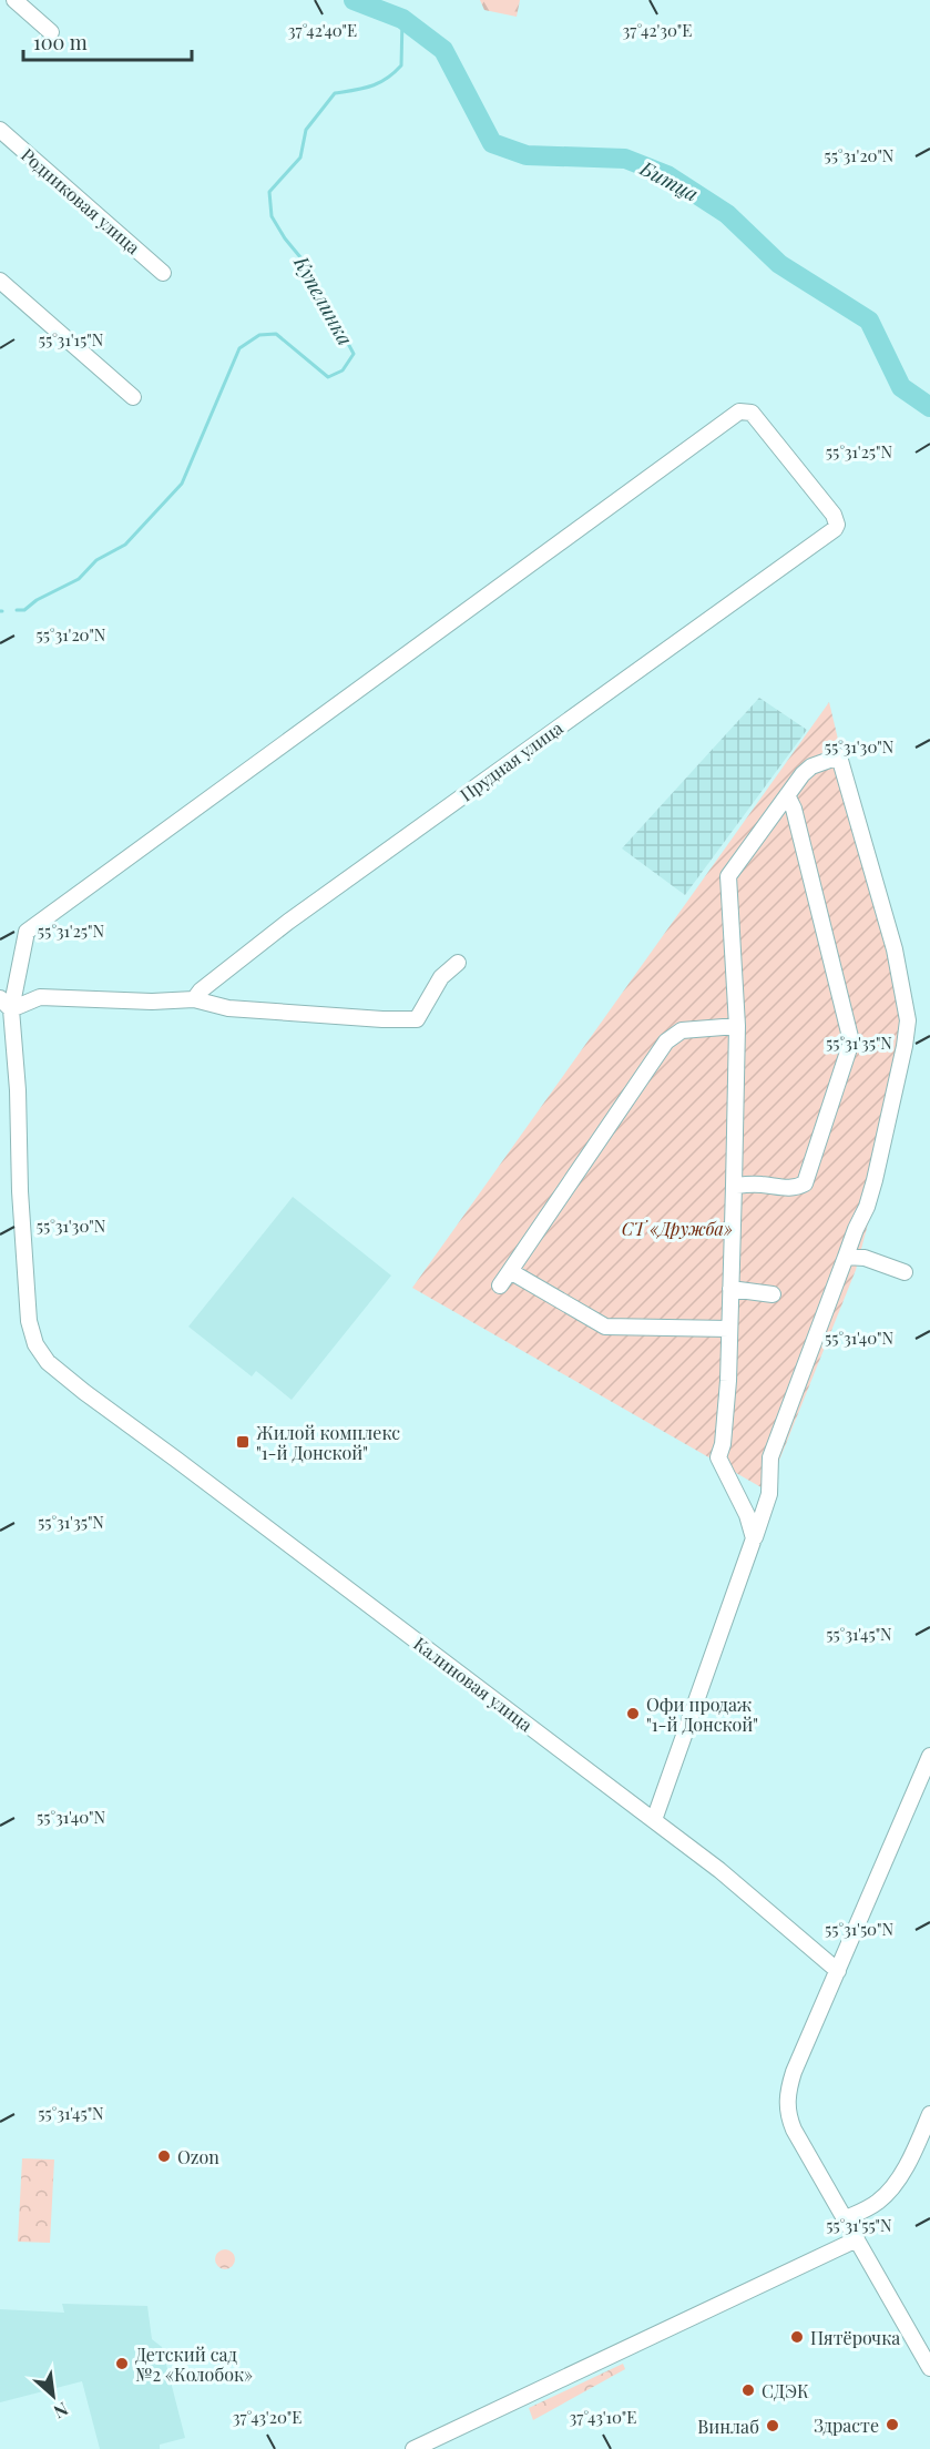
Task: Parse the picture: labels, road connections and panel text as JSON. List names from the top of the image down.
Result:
{
  "streets": {
    "street": ["Родниковая улица", "Прудная улица", "Калиновая улица"]
  },
  "crossings": [
    ["Прудная улица", "Калиновая улица"]
  ],
  "water": ["Битца", "Купелинка"],
  "parks": ["СТ «Дружба»"],
  "places": {
    "transit": ["Жилой комплекс \"1-й Донской\""],
    "other": [
      "Офи продаж \"1-й Донской\"",
      "Ozon",
      "Пятёрочка",
      "Детский сад №2 «Колобок»",
      "СДЭК",
      "Здрасте",
      "Винлаб"
    ]
  },
  "scale_bar": "100 m",
  "north": "bottom right",
  "coordinates": [
    "37°42'40\"E",
    "37°42'30\"E",
    "55°31'20\"N",
    "55°31'15\"N",
    "55°31'25\"N",
    "55°31'30\"N",
    "55°31'35\"N",
    "55°31'40\"N",
    "55°31'45\"N",
    "55°31'50\"N",
    "55°31'55\"N",
    "37°43'20\"E",
    "37°43'10\"E"
  ]
}
